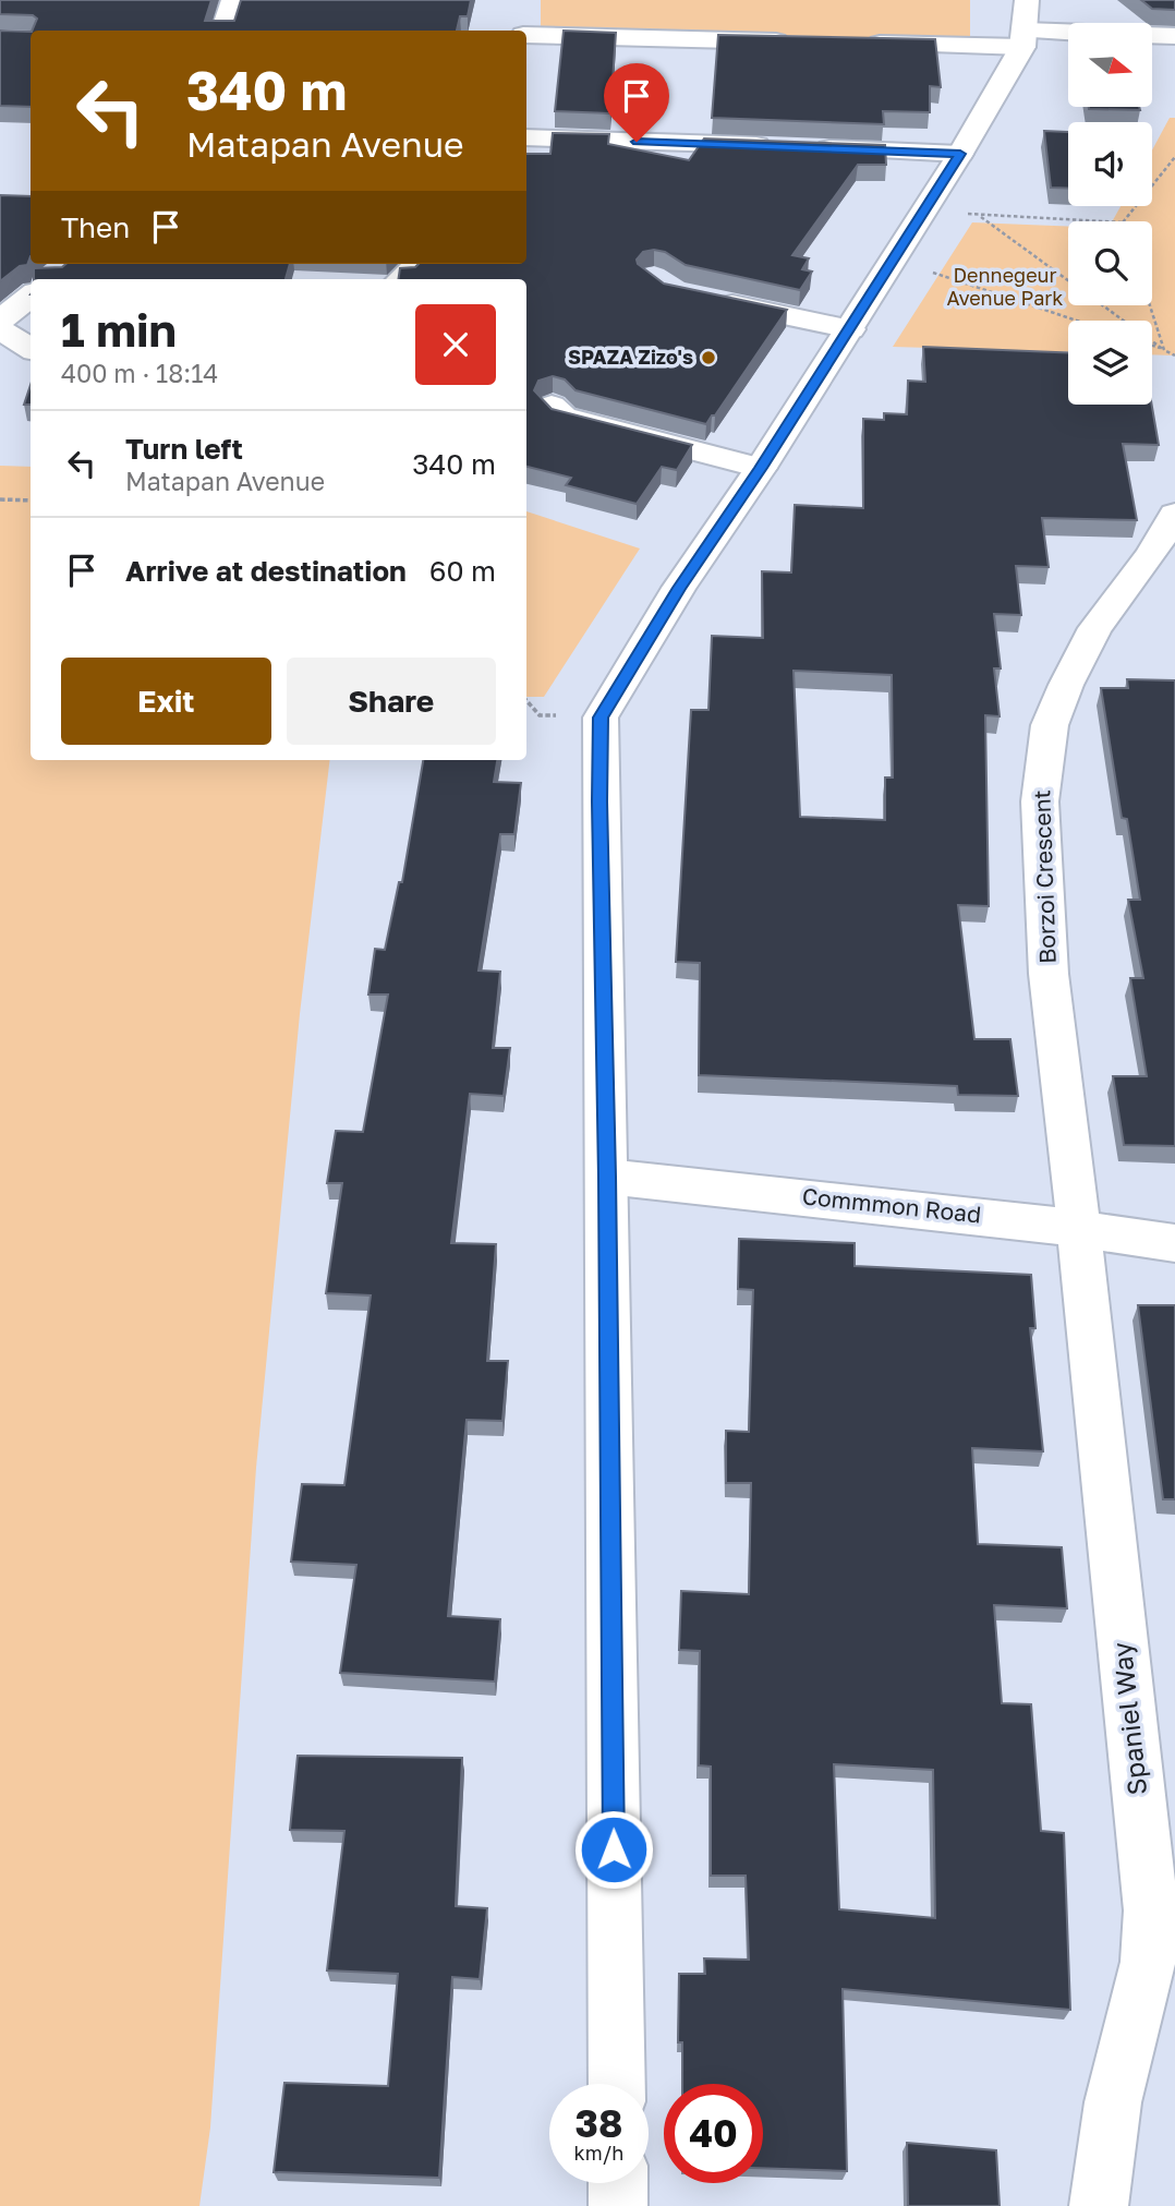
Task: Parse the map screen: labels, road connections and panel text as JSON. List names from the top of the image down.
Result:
{
  "streets": {
    "street": ["Borzoi Crescent", "Commmon Road", "Spaniel Way"]
  },
  "crossings": [
    ["Borzoi Crescent", "Commmon Road"],
    ["Borzoi Crescent", "Spaniel Way"],
    ["Commmon Road", "Spaniel Way"]
  ],
  "parks": ["Dennegeur Avenue Park"],
  "places": ["SPAZA Zizo's"],
  "north": "right",
  "page": {
    "turn": ["340 m", "Matapan Avenue"],
    "then": "Then",
    "heading": ["1 min", "400 m · 18:14"],
    "list": [
      {
        "name": "Turn left",
        "note": "Matapan Avenue",
        "value": "340 m"
      },
      {
        "name": "Arrive at destination",
        "value": "60 m"
      }
    ],
    "buttons": ["Exit", "Share"],
    "speed": "38 km/h",
    "limit": "40"
  }
}
